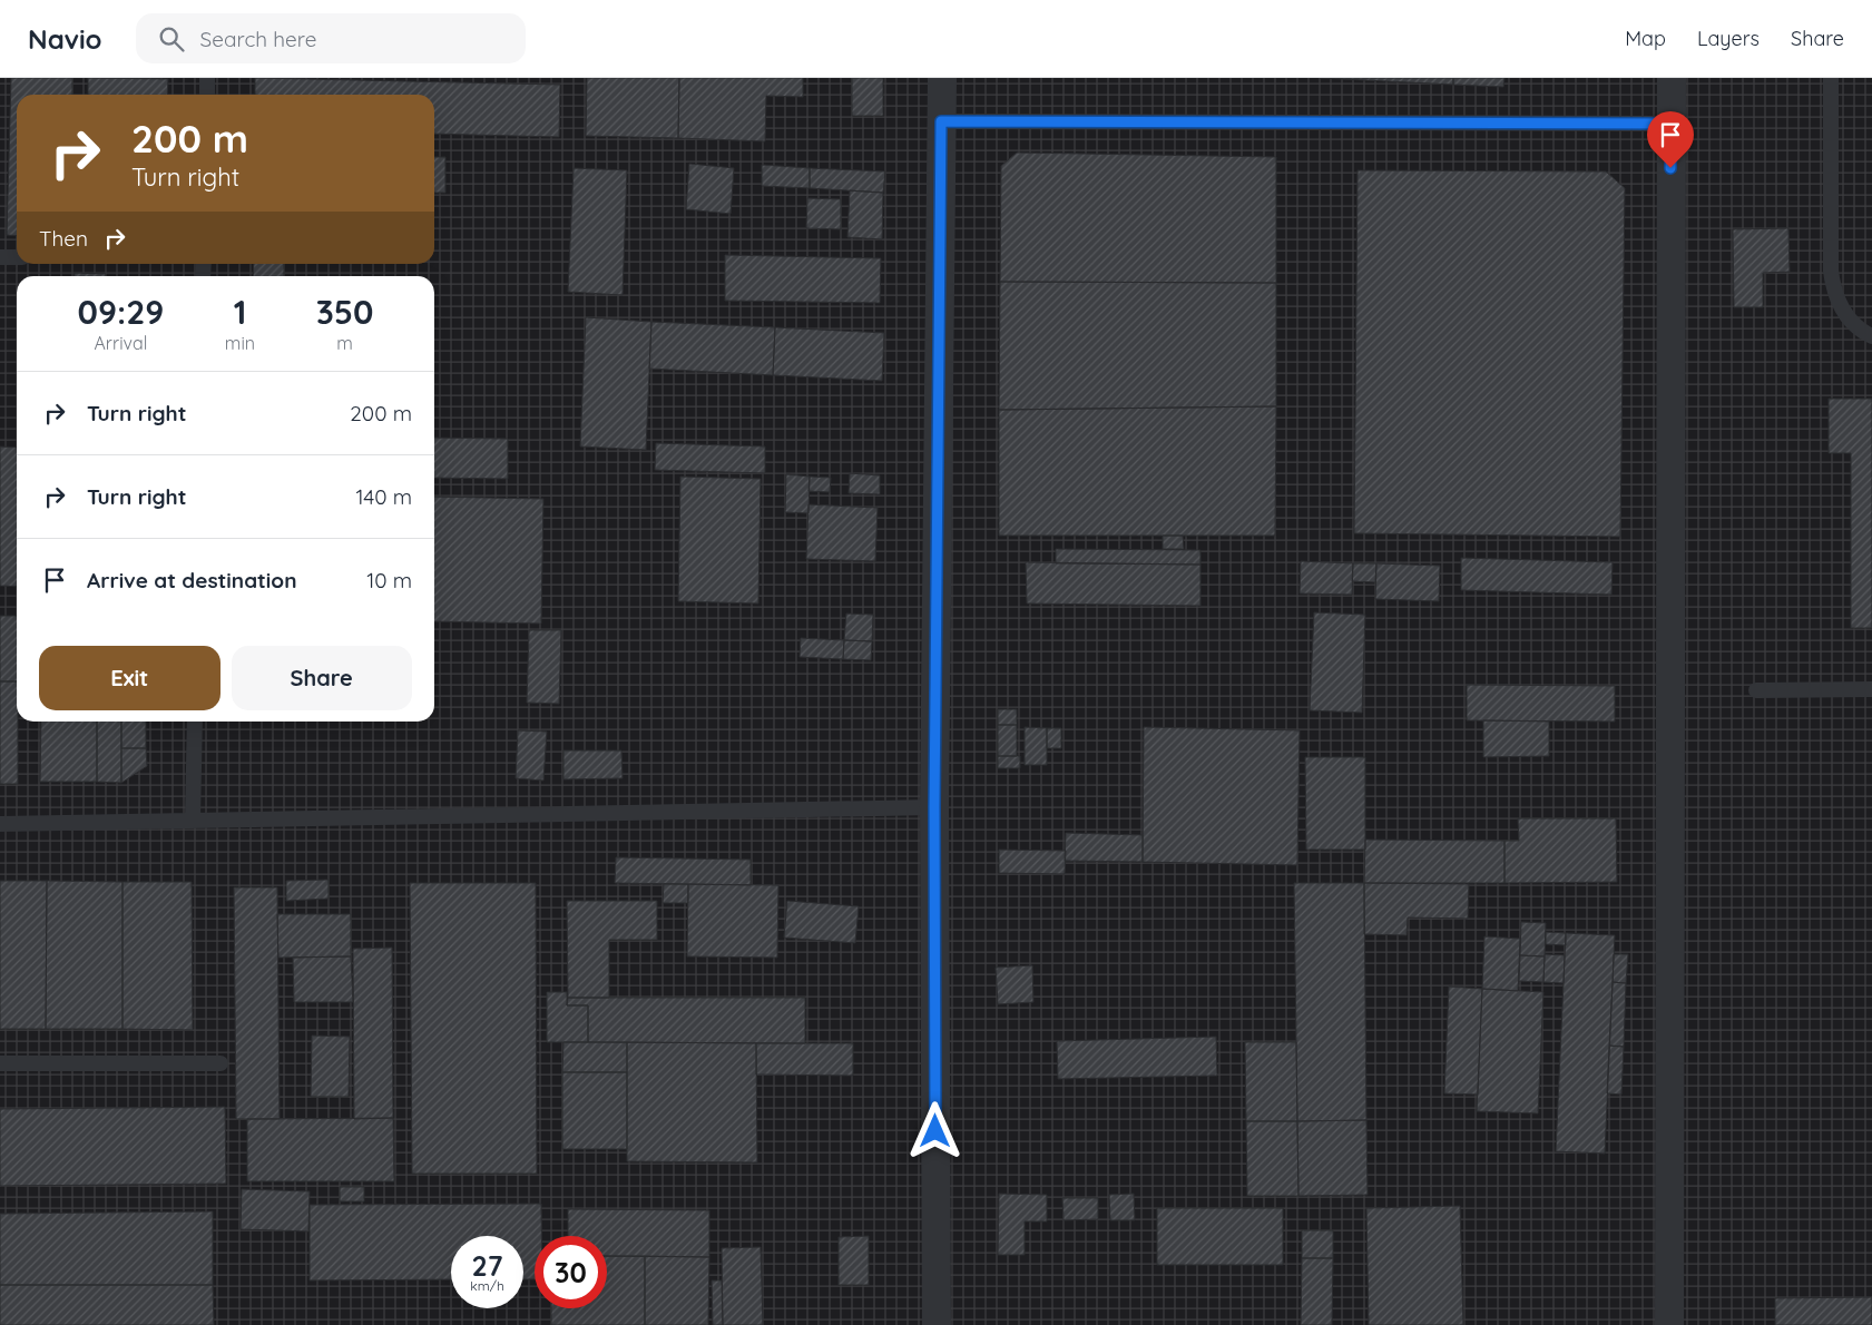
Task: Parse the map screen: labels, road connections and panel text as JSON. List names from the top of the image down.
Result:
{
  "page": {
    "header": "Navio",
    "search": "Search here",
    "nav": ["Map", "Layers", "Share"],
    "turn": ["200 m", "Turn right"],
    "then": "Then",
    "eta": [
      "09:29",
      "Arrival",
      "1",
      "min",
      "350",
      "m"
    ],
    "list": [
      {
        "name": "Turn right",
        "value": "200 m"
      },
      {
        "name": "Turn right",
        "value": "140 m"
      },
      {
        "name": "Arrive at destination",
        "value": "10 m"
      }
    ],
    "buttons": ["Exit", "Share"],
    "speed": "27 km/h",
    "limit": "30"
  }
}
